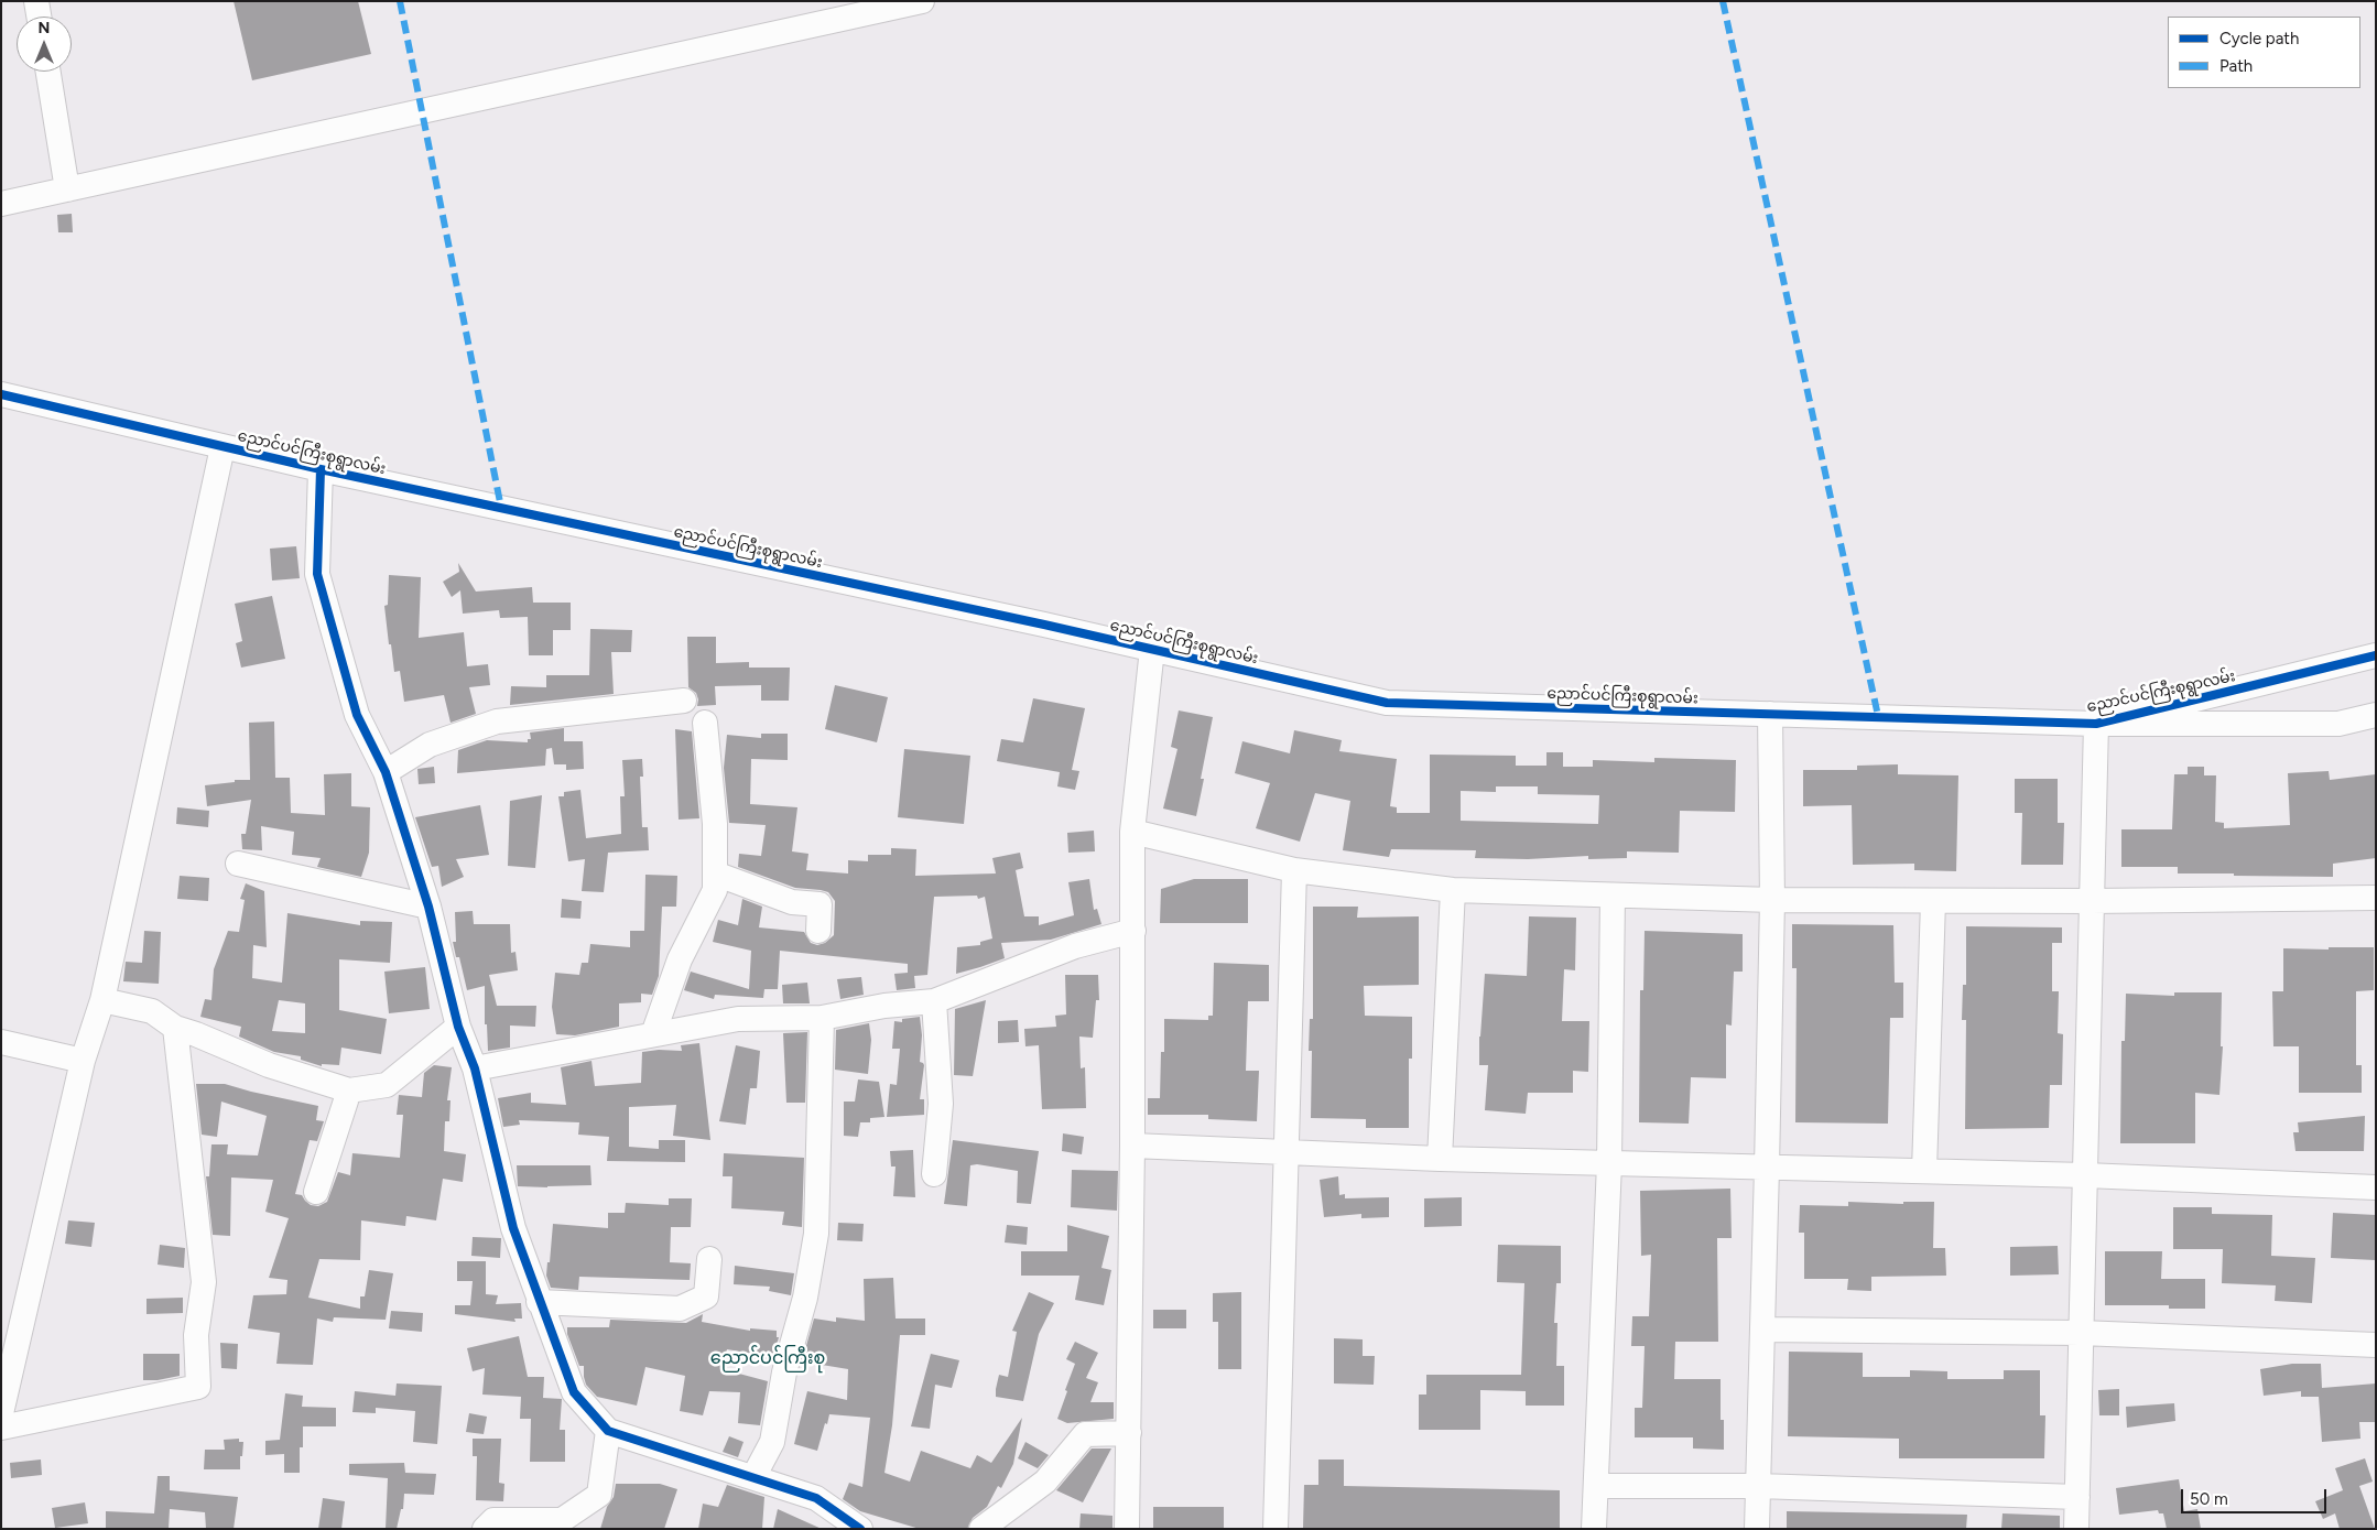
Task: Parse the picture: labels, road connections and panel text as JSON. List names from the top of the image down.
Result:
{
  "streets": {
    "street": ["ညောင်ပင်ကြီးစုရွာလမ်း"]
  },
  "districts": ["ညောင်ပင်ကြီးစု"],
  "legend": ["Cycle path", "Path"],
  "scale_bar": "50 m",
  "north": "top"
}
